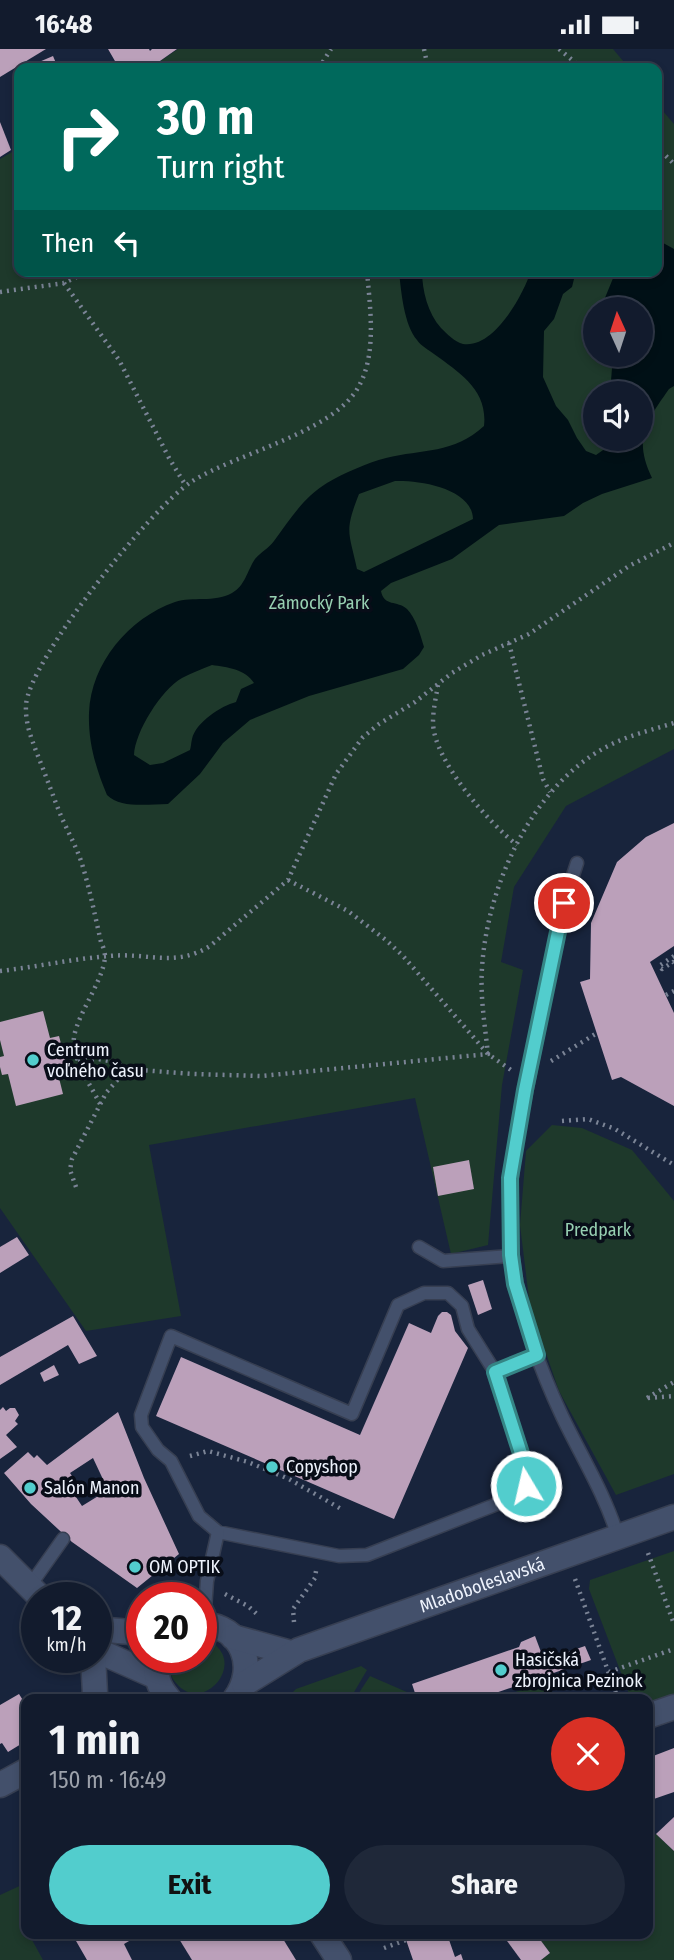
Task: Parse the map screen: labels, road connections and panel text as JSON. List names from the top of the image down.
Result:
{
  "streets": {
    "street": ["Mladoboleslavská"]
  },
  "parks": ["Zámocký Park", "Predpark"],
  "places": [
    "Centrum voľného času",
    "Copyshop",
    "Salón Manon",
    "OM OPTIK",
    "Hasičská zbrojnica Pezinok"
  ],
  "north": "top",
  "page": {
    "status": "16:48",
    "turn": ["30 m", "Turn right"],
    "then": "Then",
    "speed": "12 km/h",
    "limit": "20",
    "heading": ["1 min", "150 m · 16:49"],
    "buttons": ["Exit", "Share"]
  }
}
